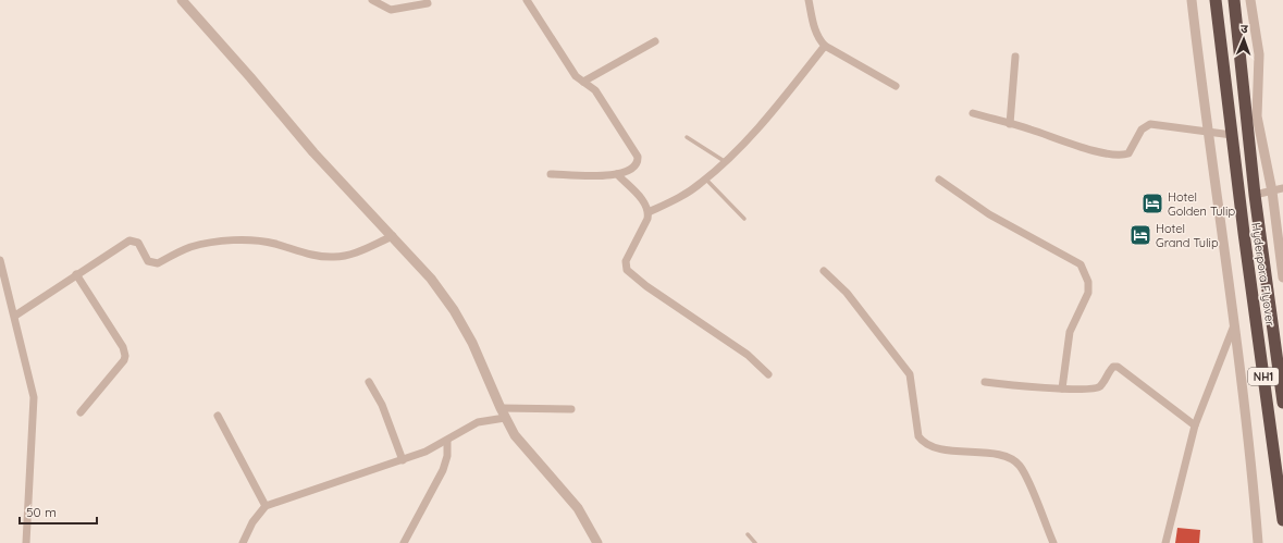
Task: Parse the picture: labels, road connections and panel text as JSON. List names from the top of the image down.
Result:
{
  "streets": {
    "highway": ["Hyderpora Flyover", "NH1"]
  },
  "crossings": [
    ["Hyderpora Flyover", "NH1"]
  ],
  "places": {
    "hotel": ["Hotel Golden Tulip", "Hotel Grand Tulip"]
  },
  "scale_bar": "50 m",
  "north": "top"
}
